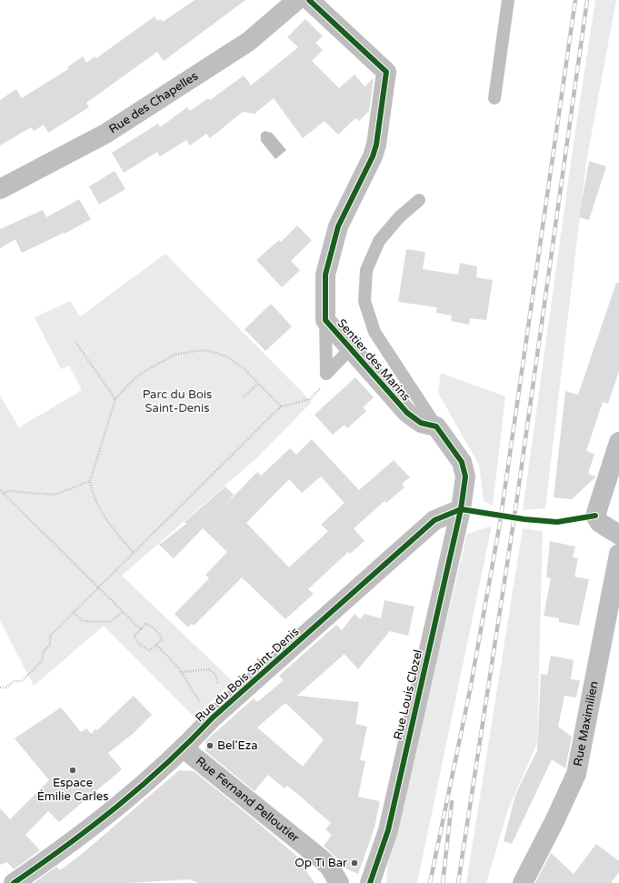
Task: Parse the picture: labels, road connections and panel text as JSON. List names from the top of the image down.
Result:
{
  "streets": {
    "street": [
      "Rue des Chapelles",
      "Sentier des Marins",
      "Rue du Bois Saint-Denis",
      "Rue Louis Clozel",
      "Rue Maximilien",
      "Rue Fernand Pelloutier"
    ]
  },
  "crossings": [
    ["Rue du Bois Saint-Denis", "Rue Louis Clozel"],
    ["Rue du Bois Saint-Denis", "Rue Fernand Pelloutier"]
  ],
  "parks": ["Parc du Bois Saint-Denis"],
  "places": ["Bel'Eza", "Espace Émilie Carles", "Op Ti Bar"]
}
